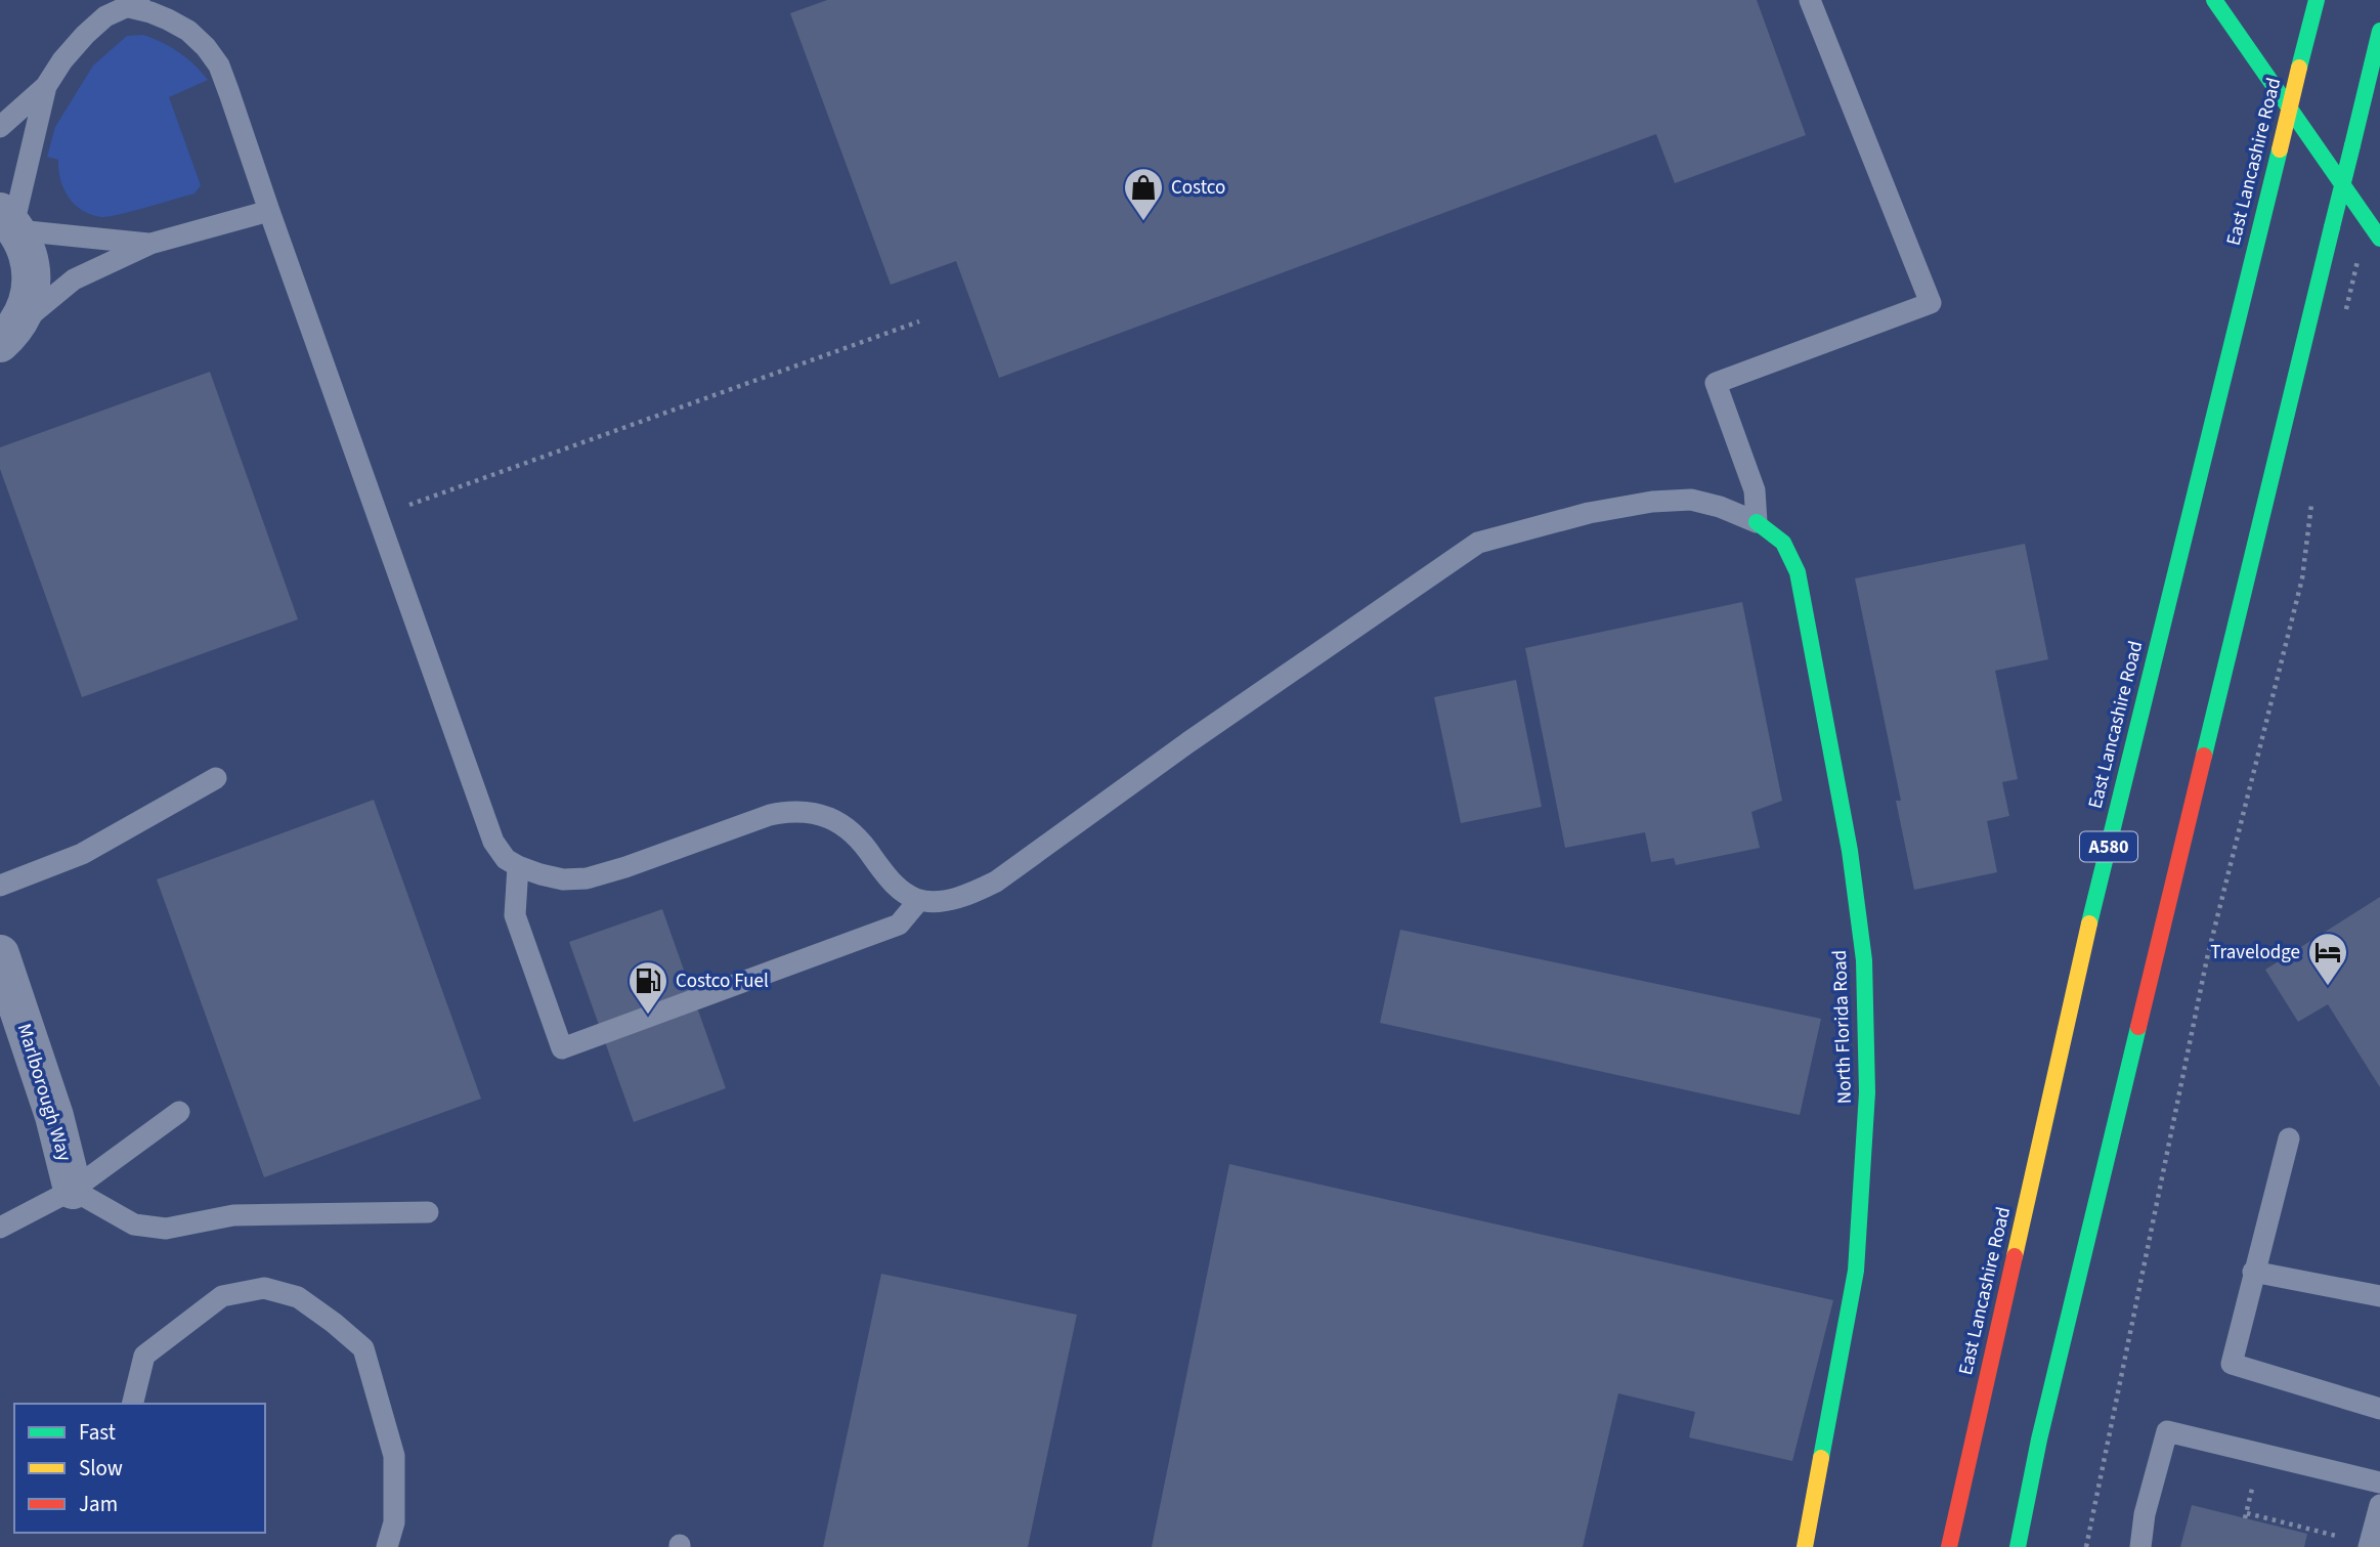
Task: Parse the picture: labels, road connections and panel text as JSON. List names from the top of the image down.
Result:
{
  "streets": {
    "main road": ["East Lancashire Road", "A580", "North Florida Road"],
    "street": ["Marlborough Way"]
  },
  "places": {
    "shop": ["Costco"],
    "hotel": ["Travelodge"],
    "fuel station": ["Costco Fuel"]
  },
  "legend": ["Fast", "Slow", "Jam"]
}
